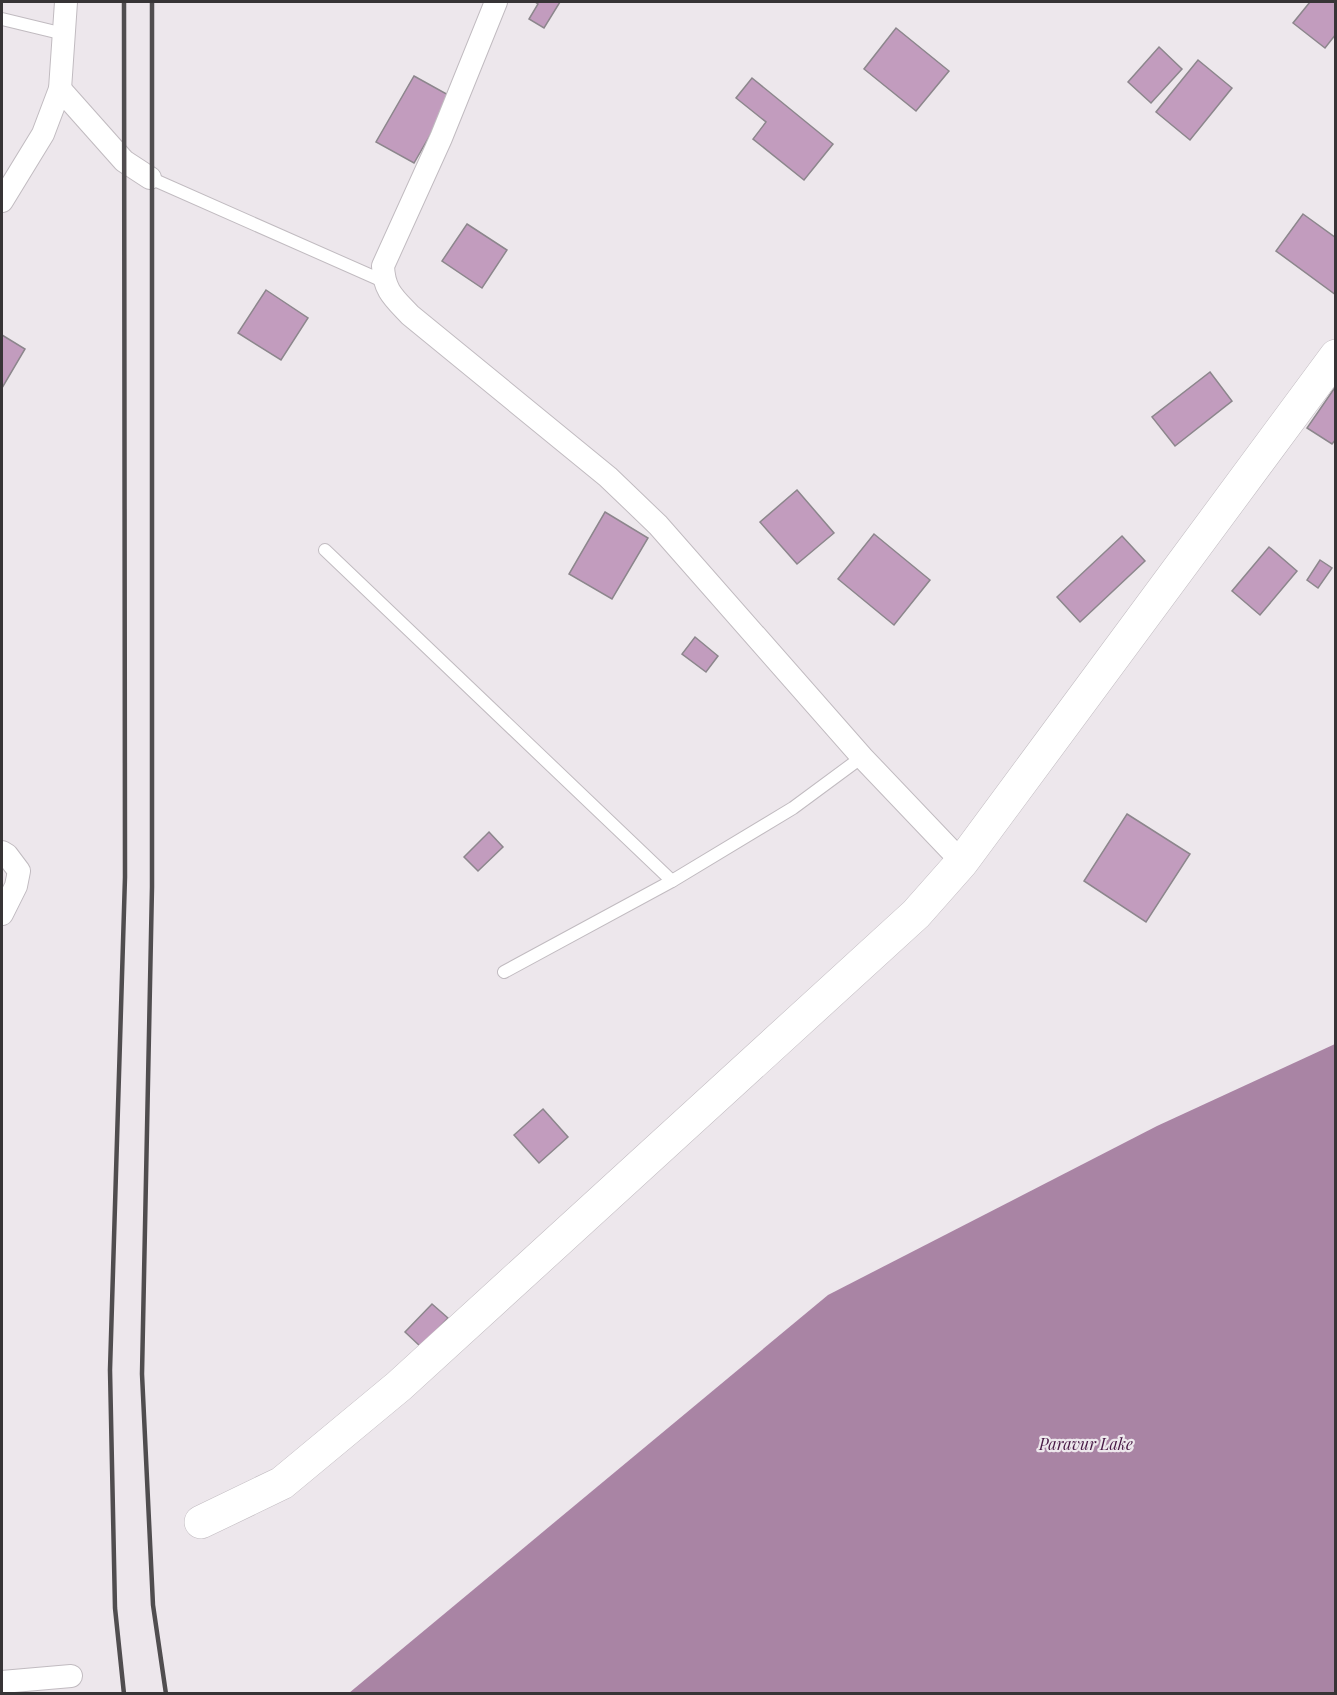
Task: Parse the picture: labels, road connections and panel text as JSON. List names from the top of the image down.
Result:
{
  "water": ["Paravur Lake"]
}
